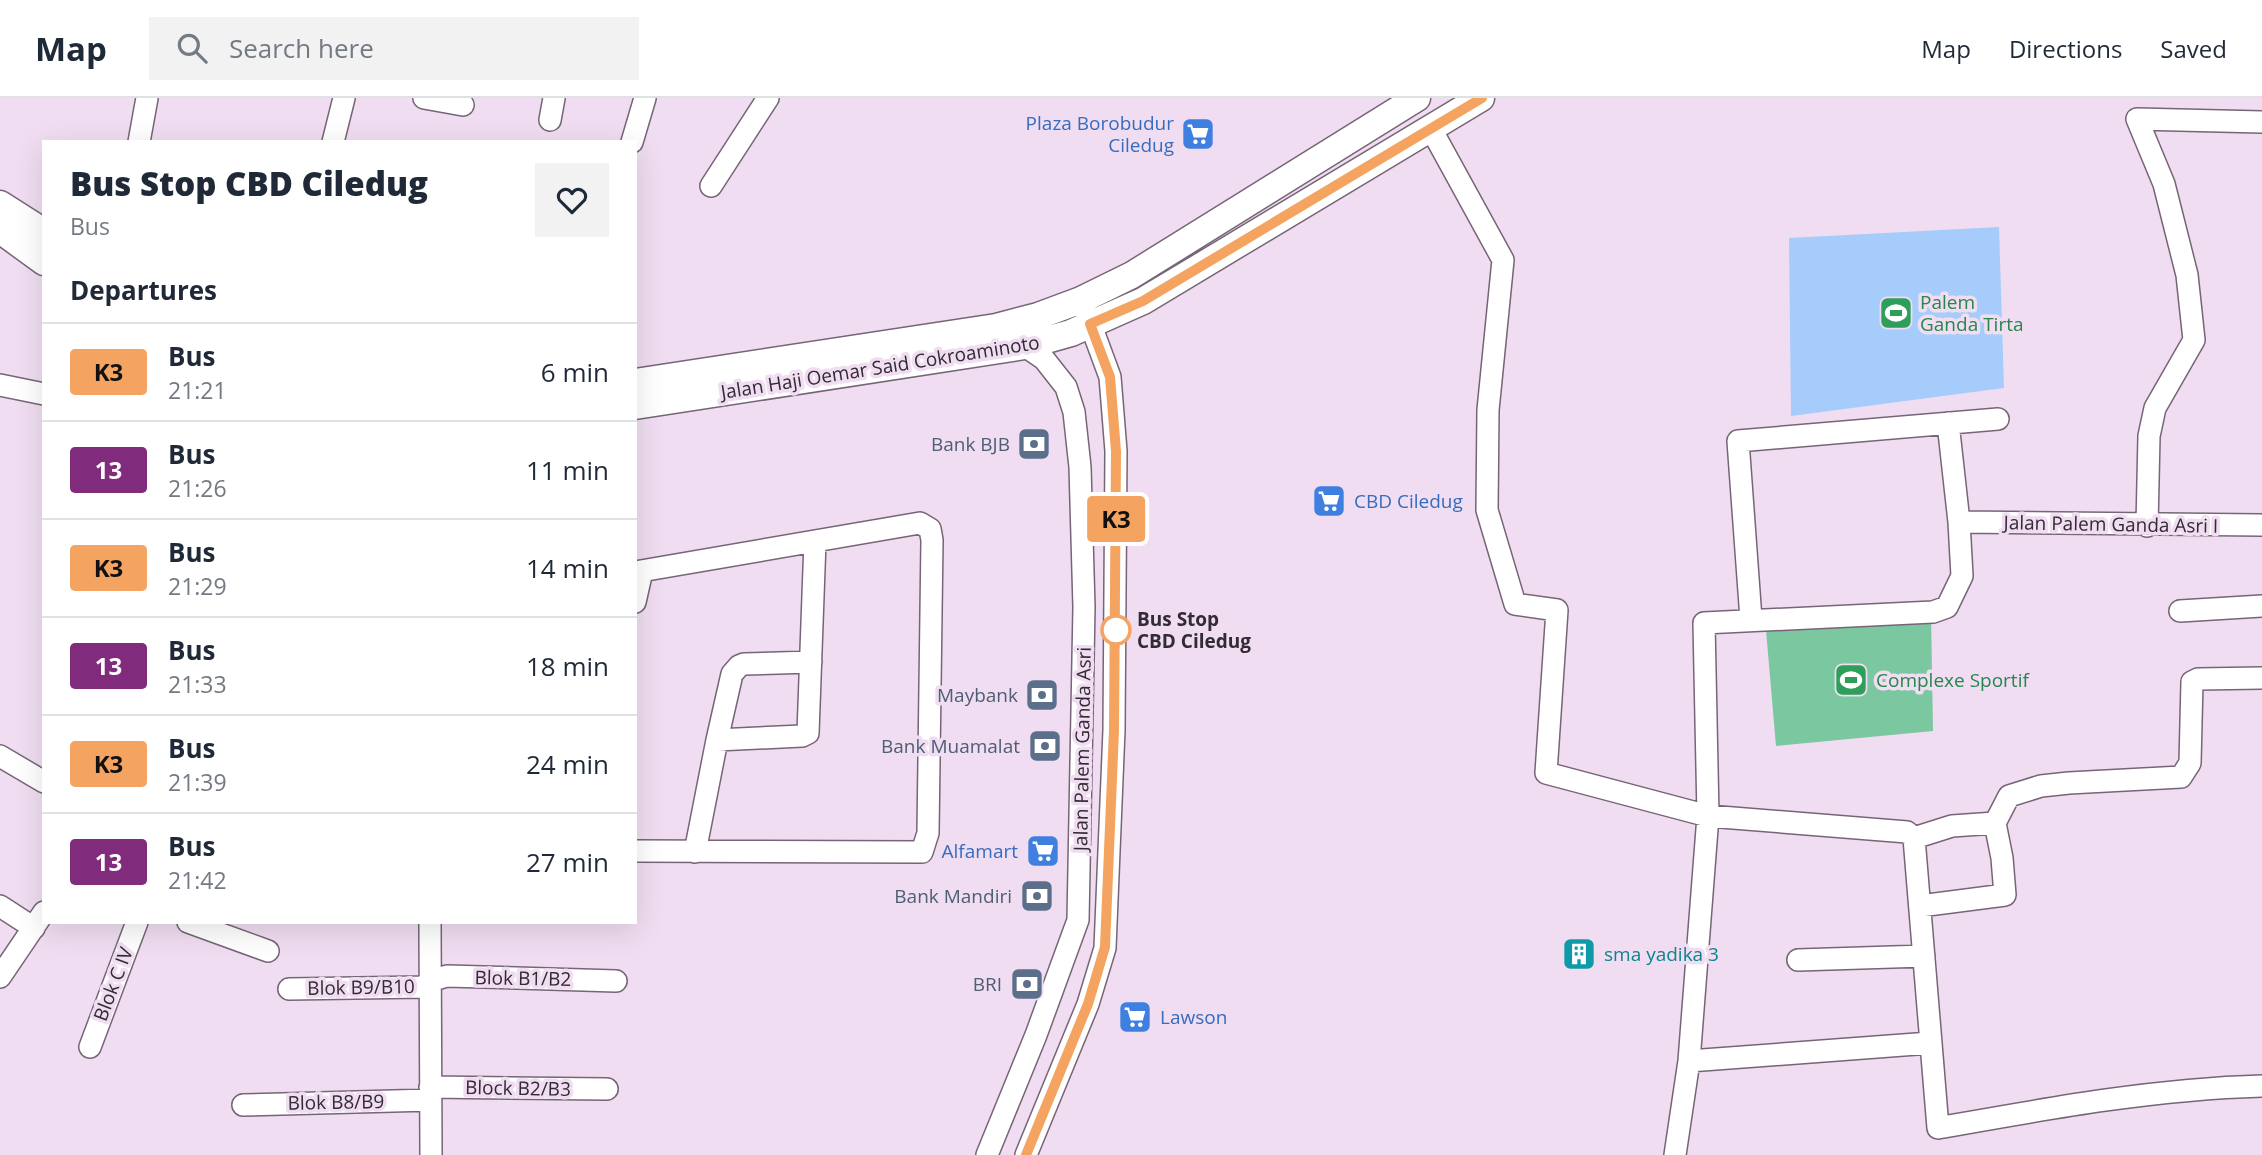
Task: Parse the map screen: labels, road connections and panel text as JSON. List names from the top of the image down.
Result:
{
  "streets": {
    "main road": ["Jalan Haji Oemar Said Cokroaminoto"],
    "street": [
      "Jalan Palem Ganda Asri I",
      "Jalan Palem Ganda Asri",
      "Blok B1/B2",
      "Blok C IV",
      "Blok B9/B10",
      "Block B2/B3",
      "Blok B8/B9"
    ]
  },
  "crossings": [
    ["Jalan Haji Oemar Said Cokroaminoto", "Jalan Palem Ganda Asri"],
    ["Blok B1/B2", "Blok B9/B10"],
    ["Block B2/B3", "Blok B8/B9"]
  ],
  "places": {
    "supermarket": [
      "Plaza Borobudur Ciledug",
      "CBD Ciledug",
      "Alfamart",
      "Lawson"
    ],
    "sports": ["Palem Ganda Tirta", "Complexe Sportif"],
    "bank": [
      "Bank BJB",
      "Maybank",
      "Bank Muamalat",
      "Bank Mandiri",
      "BRI"
    ],
    "other": ["Bus Stop CBD Ciledug"],
    "building": ["sma yadika 3"]
  },
  "lines": ["bus line K3"],
  "page": {
    "header": "Map",
    "search": "Search here",
    "nav": ["Map", "Directions", "Saved"],
    "on_map": "K3",
    "heading": [
      ["Bus Stop CBD Ciledug", "Bus"],
      "Departures"
    ],
    "list": [
      {
        "mark": "K3",
        "name": "Bus",
        "note": "21:21",
        "value": "6 min"
      },
      {
        "mark": "13",
        "name": "Bus",
        "note": "21:26",
        "value": "11 min"
      },
      {
        "mark": "K3",
        "name": "Bus",
        "note": "21:29",
        "value": "14 min"
      },
      {
        "mark": "13",
        "name": "Bus",
        "note": "21:33",
        "value": "18 min"
      },
      {
        "mark": "K3",
        "name": "Bus",
        "note": "21:39",
        "value": "24 min"
      },
      {
        "mark": "13",
        "name": "Bus",
        "note": "21:42",
        "value": "27 min"
      }
    ]
  }
}
